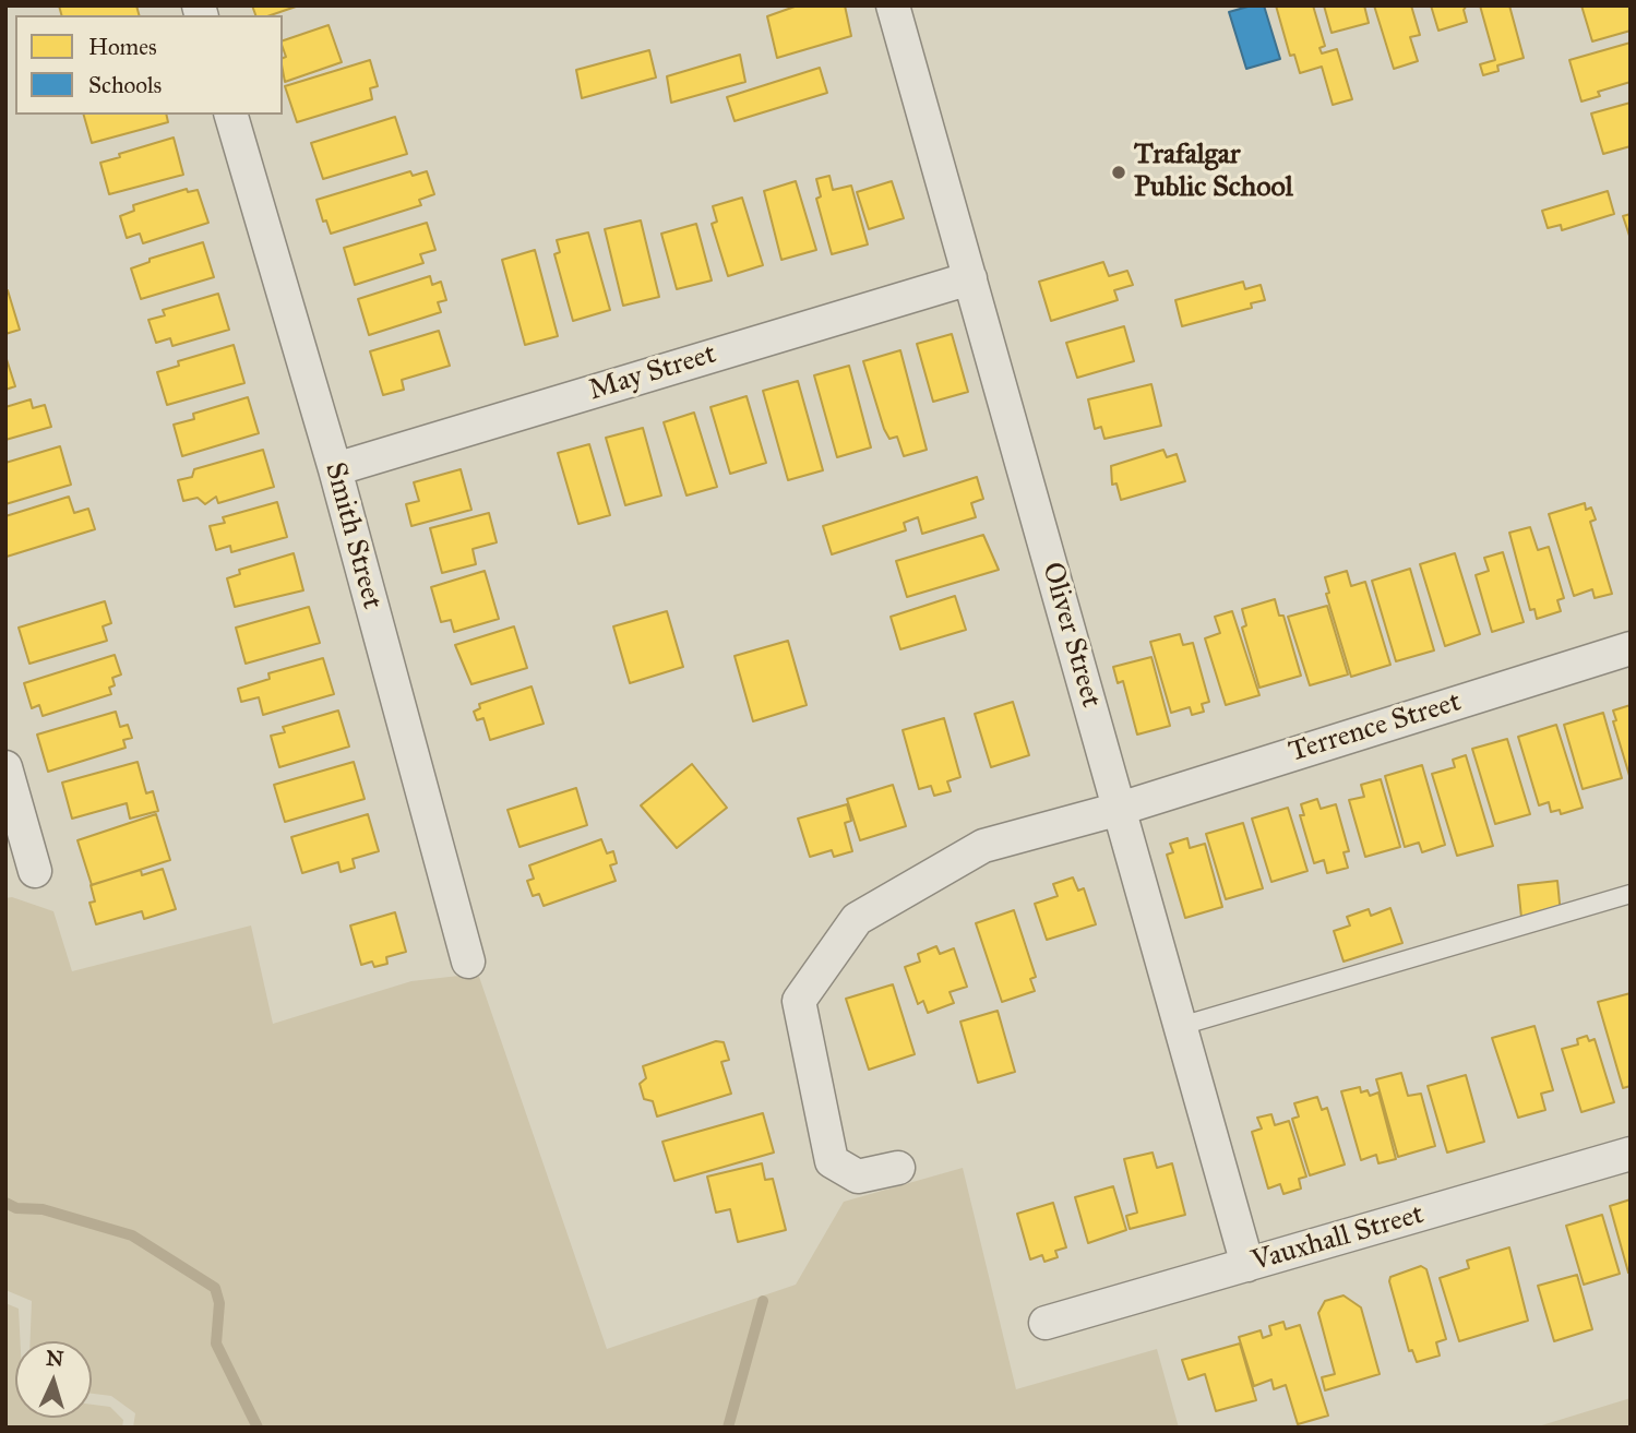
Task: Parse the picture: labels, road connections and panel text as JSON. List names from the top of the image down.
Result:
{
  "streets": {
    "street": [
      "May Street",
      "Smith Street",
      "Oliver Street",
      "Terrence Street",
      "Vauxhall Street"
    ]
  },
  "crossings": [
    ["May Street", "Smith Street"],
    ["May Street", "Oliver Street"],
    ["Oliver Street", "Terrence Street"],
    ["Oliver Street", "Vauxhall Street"]
  ],
  "places": ["Trafalgar Public School"],
  "legend": ["Homes", "Schools"],
  "north": "top"
}
